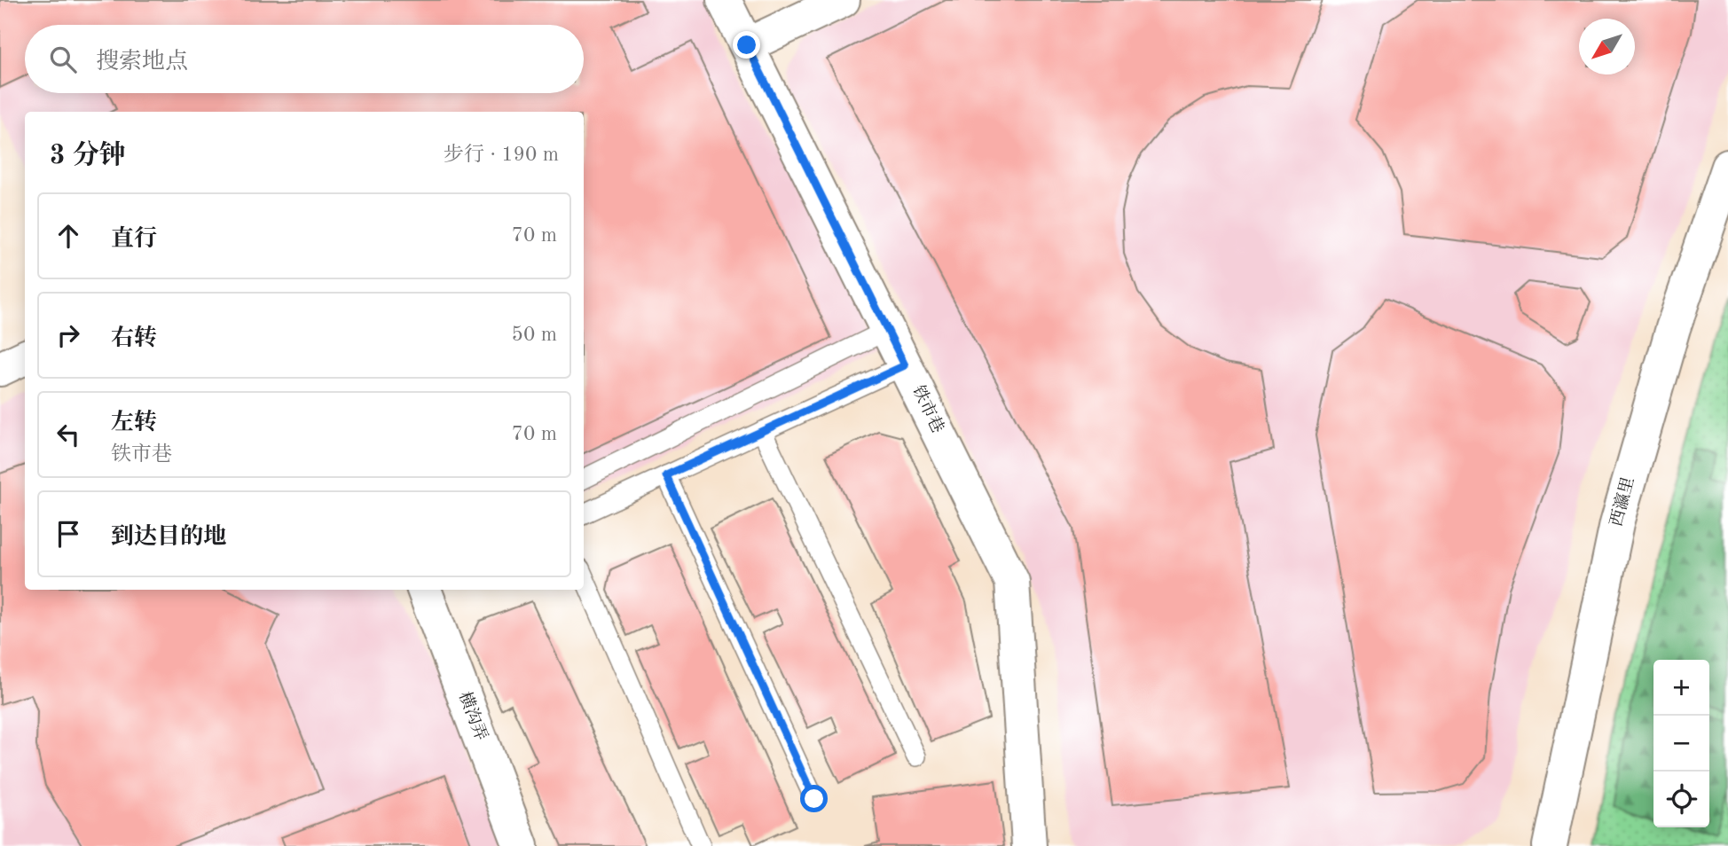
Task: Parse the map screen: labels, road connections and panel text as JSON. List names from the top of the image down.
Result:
{
  "streets": {
    "street": ["铁市巷", "西瀛里", "横沟弄"]
  },
  "north": "bottom left",
  "page": {
    "search": "搜索地点",
    "heading": ["3 分钟", "步行 · 190 m"],
    "list": [
      ["直行", "70 m"],
      ["右转", "50 m"],
      ["左转", "铁市巷", "70 m"],
      "到达目的地"
    ],
    "map_buttons": ["+", "−"]
  }
}
